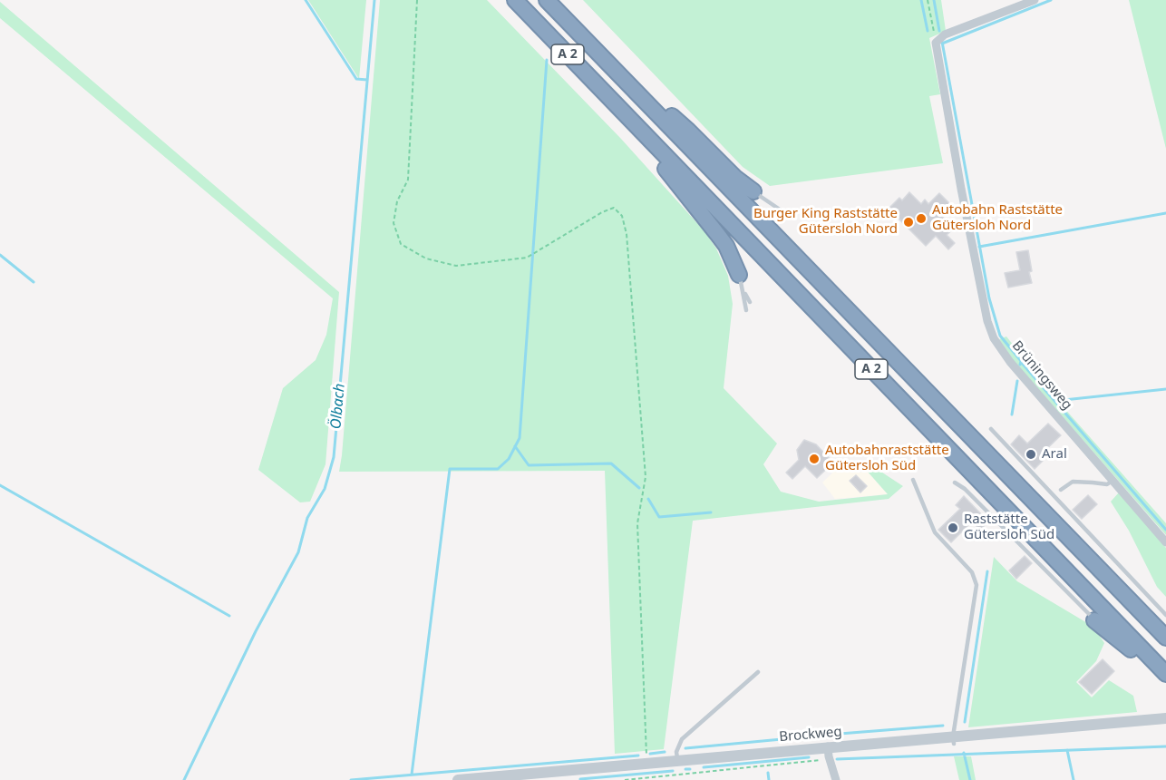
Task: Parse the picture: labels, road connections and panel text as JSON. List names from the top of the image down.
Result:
{
  "streets": {
    "highway": ["A 2"],
    "street": ["Brüningsweg", "Brockweg"]
  },
  "water": ["Ölbach"],
  "places": [
    "Autobahn Raststätte Gütersloh Nord",
    "Burger King Raststätte Gütersloh Nord",
    "Aral",
    "Autobahnraststätte Gütersloh Süd",
    "Raststätte Gütersloh Süd"
  ]
}
